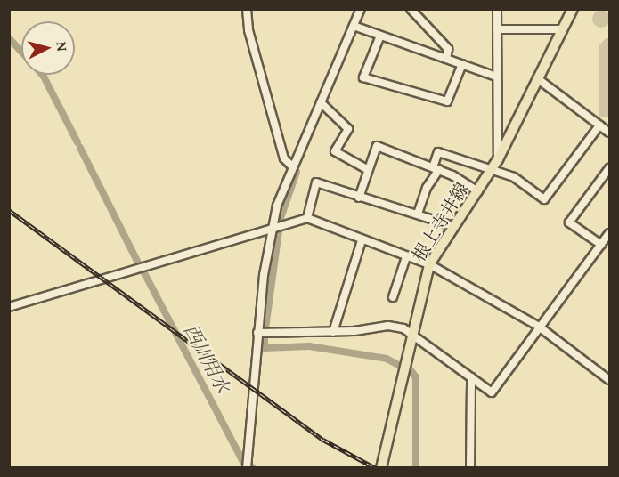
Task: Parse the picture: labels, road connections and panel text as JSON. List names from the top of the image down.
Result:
{
  "streets": {
    "main road": ["根上寺井線"]
  },
  "water": ["西川用水"],
  "north": "right"
}
